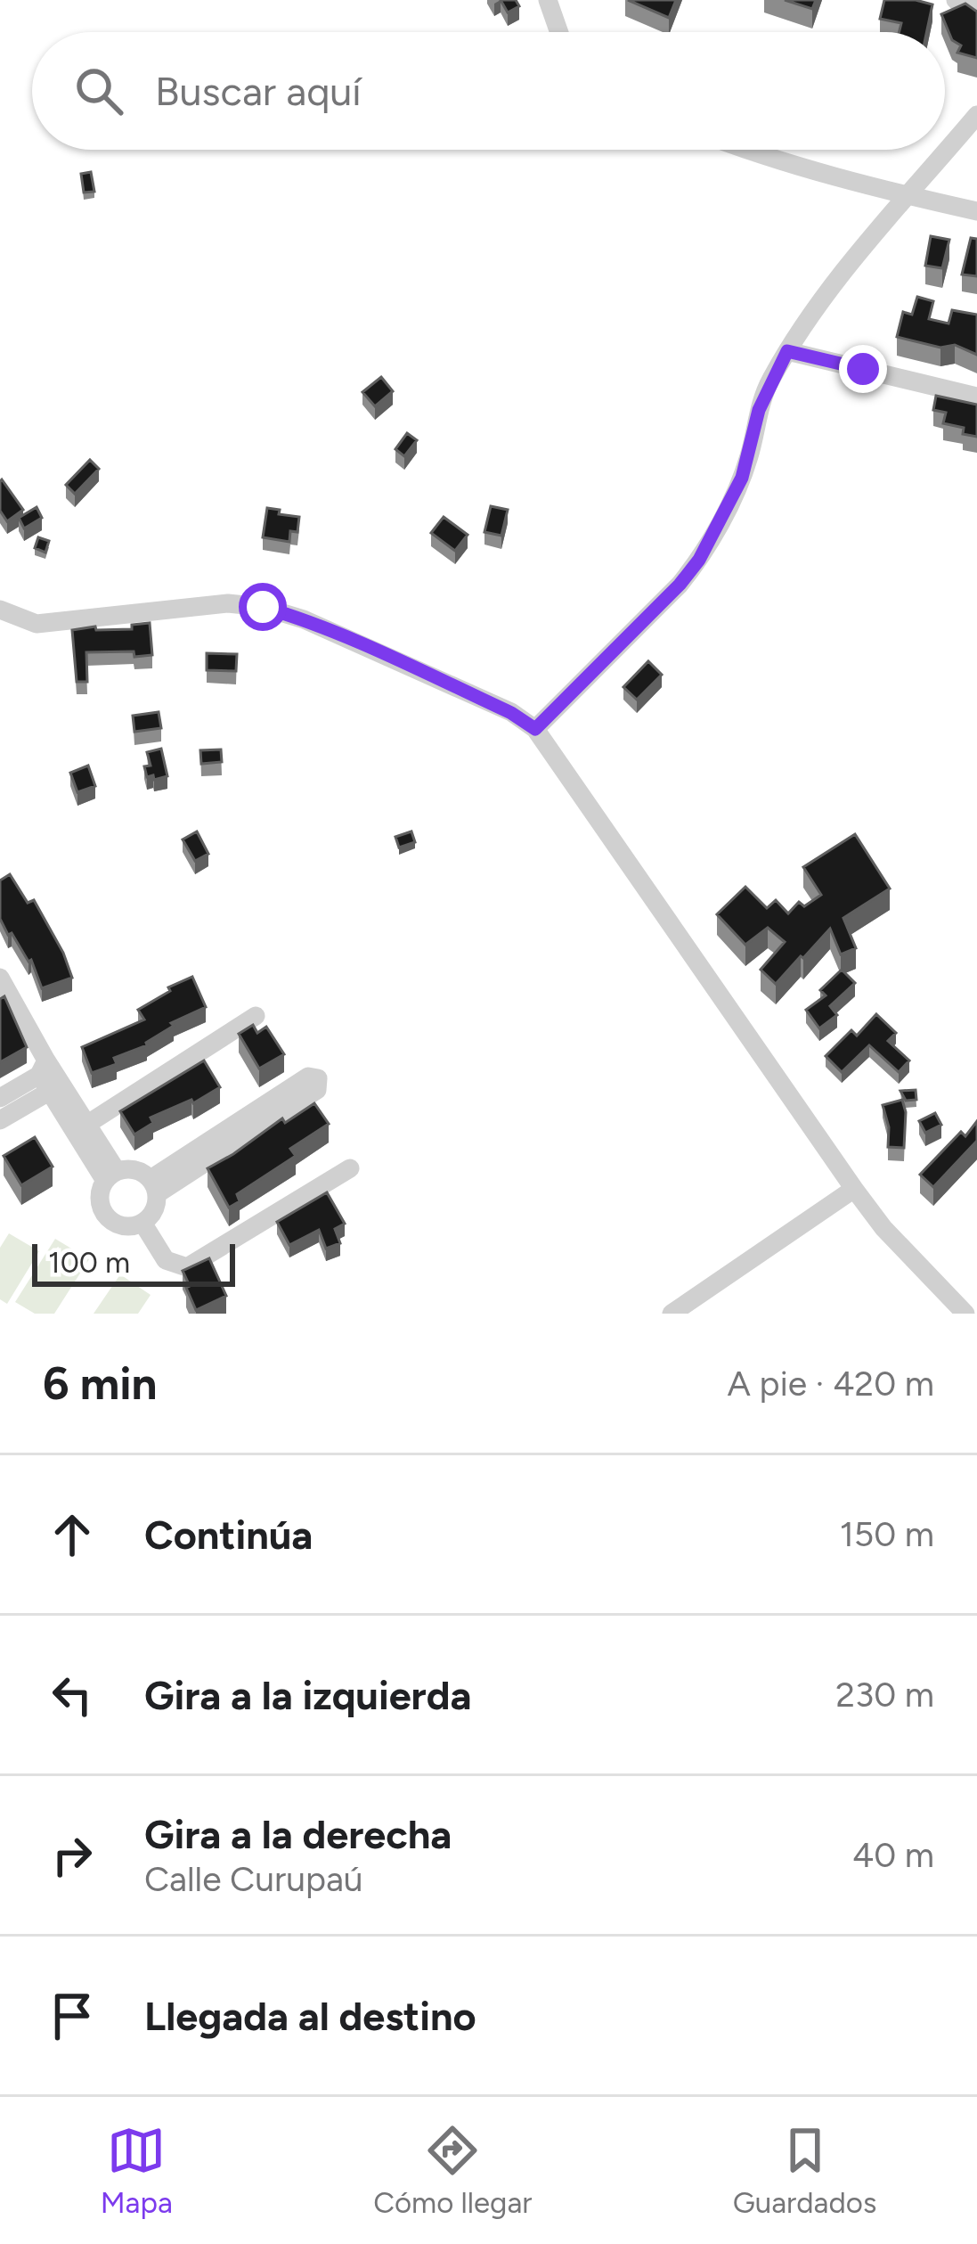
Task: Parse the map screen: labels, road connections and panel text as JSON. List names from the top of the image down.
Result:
{
  "scale_bar": "100 m",
  "page": {
    "search": "Buscar aquí",
    "scale": "100 m",
    "heading": ["6 min", "A pie · 420 m"],
    "list": [
      ["Continúa", "150 m"],
      ["Gira a la izquierda", "230 m"],
      ["Gira a la derecha", "Calle Curupaú", "40 m"],
      "Llegada al destino"
    ],
    "nav": ["Mapa", "Cómo llegar", "Guardados"]
  }
}
